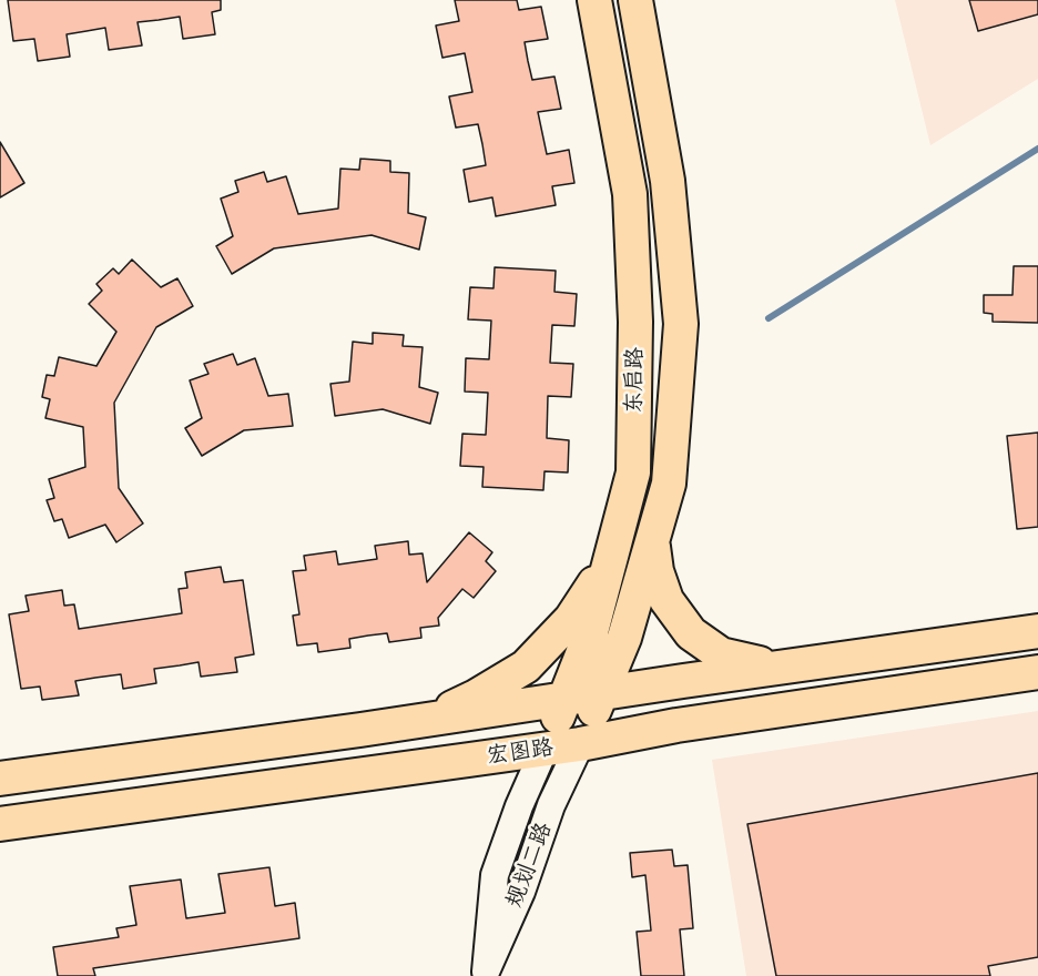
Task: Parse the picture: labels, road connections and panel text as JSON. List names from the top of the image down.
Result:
{
  "streets": {
    "main road": ["东启路", "宏图路", "规划二路"]
  },
  "crossings": [
    ["东启路", "宏图路"],
    ["东启路", "规划二路"],
    ["宏图路", "规划二路"]
  ]
}
